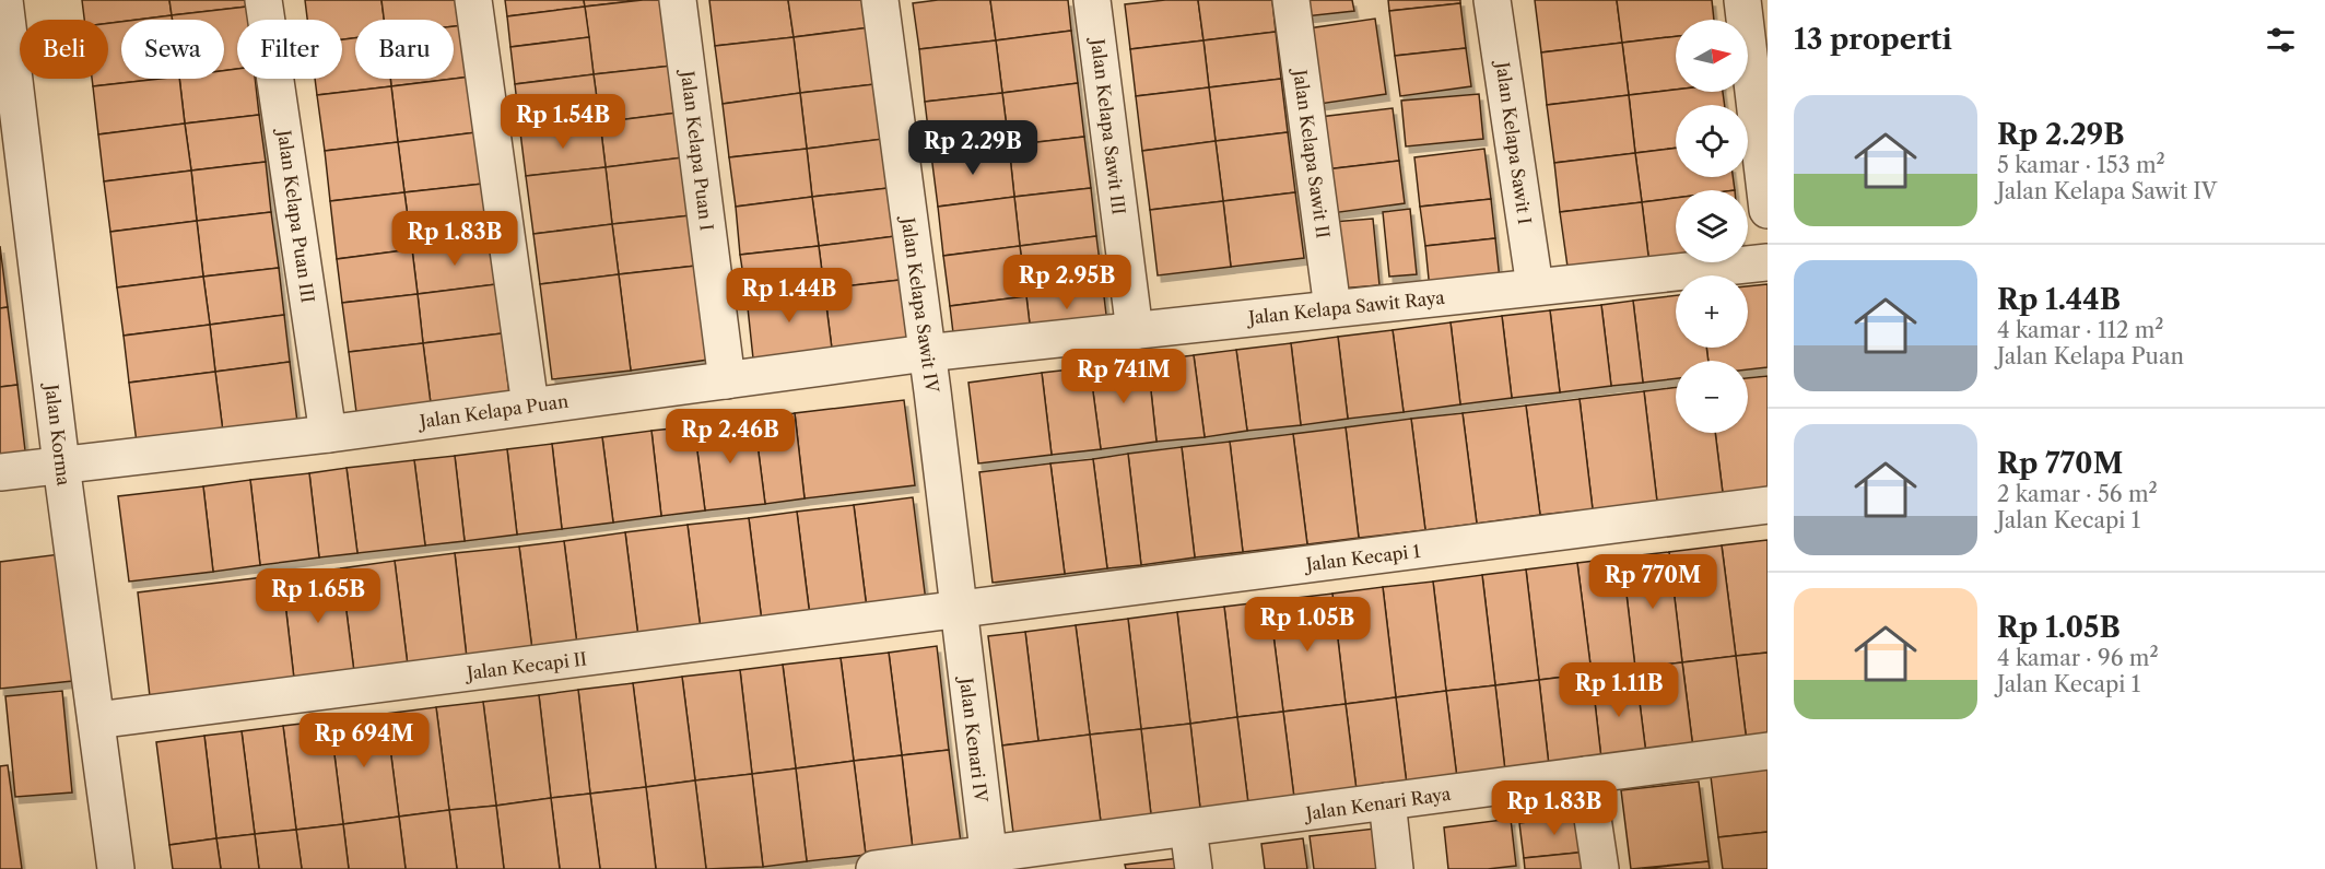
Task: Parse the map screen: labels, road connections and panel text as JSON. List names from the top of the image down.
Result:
{
  "streets": {
    "street": [
      "Jalan Kelapa Sawit III",
      "Jalan Kelapa Sawit I",
      "Jalan Kelapa Puan I",
      "Jalan Kelapa Sawit II",
      "Jalan Kelapa Puan III",
      "Jalan Kelapa Sawit IV",
      "Jalan Kelapa Sawit Raya",
      "Jalan Kelapa Puan",
      "Jalan Korma",
      "Jalan Kecapi 1",
      "Jalan Kecapi II",
      "Jalan Kenari IV",
      "Jalan Kenari Raya"
    ]
  },
  "crossings": [
    ["Jalan Kelapa Sawit III", "Jalan Kelapa Sawit Raya"],
    ["Jalan Kelapa Sawit I", "Jalan Kelapa Sawit Raya"],
    ["Jalan Kelapa Puan I", "Jalan Kelapa Puan"],
    ["Jalan Kelapa Sawit II", "Jalan Kelapa Sawit Raya"],
    ["Jalan Kelapa Puan III", "Jalan Kelapa Puan"],
    ["Jalan Kelapa Sawit IV", "Jalan Kelapa Sawit Raya"],
    ["Jalan Kelapa Sawit IV", "Jalan Kelapa Puan"],
    ["Jalan Kelapa Sawit IV", "Jalan Kecapi 1"],
    ["Jalan Kelapa Sawit IV", "Jalan Kecapi II"],
    ["Jalan Kelapa Sawit IV", "Jalan Kenari IV"],
    ["Jalan Kelapa Sawit Raya", "Jalan Kelapa Puan"],
    ["Jalan Kelapa Puan", "Jalan Korma"],
    ["Jalan Korma", "Jalan Kecapi II"],
    ["Jalan Kecapi 1", "Jalan Kecapi II"],
    ["Jalan Kecapi 1", "Jalan Kenari IV"],
    ["Jalan Kecapi II", "Jalan Kenari IV"],
    ["Jalan Kenari IV", "Jalan Kenari Raya"]
  ],
  "north": "right",
  "page": {
    "heading": "13 properti",
    "map_buttons": ["+", "−"],
    "chip": [
      "Beli",
      "Sewa",
      "Filter",
      "Baru"
    ],
    "list": [
      {
        "name": "Rp 2.29B",
        "note": "5 kamar · 153 m² · Jalan Kelapa Sawit IV"
      },
      {
        "name": "Rp 1.44B",
        "note": "4 kamar · 112 m² · Jalan Kelapa Puan"
      },
      {
        "name": "Rp 770M",
        "note": "2 kamar · 56 m² · Jalan Kecapi 1"
      },
      {
        "name": "Rp 1.05B",
        "note": "4 kamar · 96 m² · Jalan Kecapi 1"
      }
    ],
    "price": [
      "Rp 1.54B",
      "Rp 2.29B",
      "Rp 1.83B",
      "Rp 2.95B",
      "Rp 1.44B",
      "Rp 741M",
      "Rp 2.46B",
      "Rp 770M",
      "Rp 1.65B",
      "Rp 1.05B",
      "Rp 1.11B",
      "Rp 694M",
      "Rp 1.83B"
    ]
  }
}
